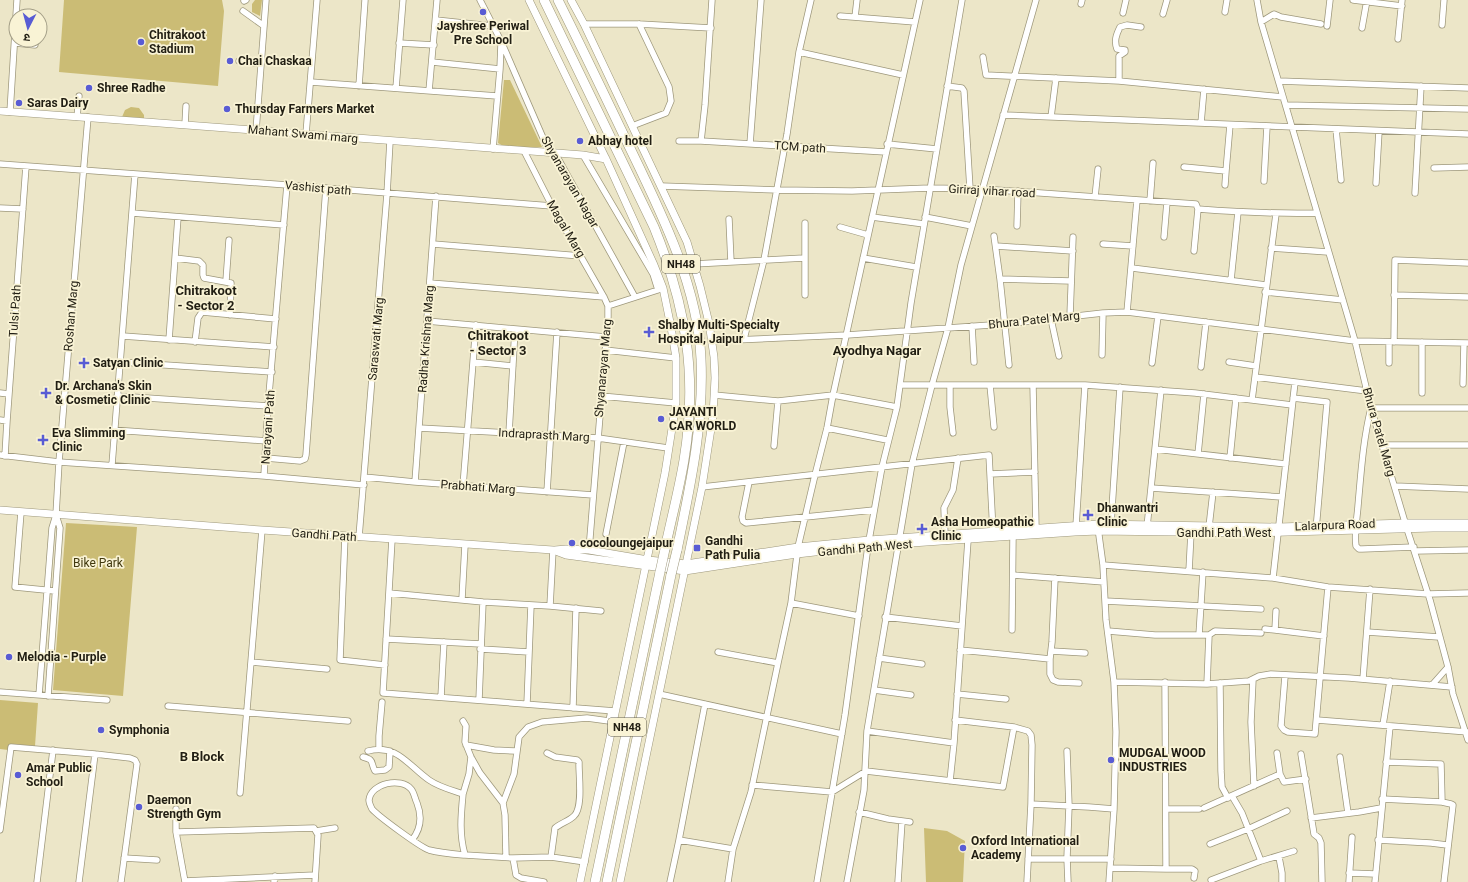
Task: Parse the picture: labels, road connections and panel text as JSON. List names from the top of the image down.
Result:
{
  "streets": {
    "highway": ["NH48"],
    "street": [
      "Mahant Swami marg",
      "TCM path",
      "Shyanarayan Nagar",
      "Vashist path",
      "Giriraj vihar road",
      "Magal Marg",
      "Tulsi Path",
      "Roshan Marg",
      "Bhura Patel Marg",
      "Saraswati Marg",
      "Radha Krishna Marg",
      "Shyanarayan Marg",
      "Narayani Path",
      "Indraprasth Marg",
      "Prabhati Marg",
      "Lalarpura Road",
      "Gandhi Path West",
      "Gandhi Path"
    ]
  },
  "crossings": [
    ["Mahant Swami marg", "Shyanarayan Nagar"],
    ["Mahant Swami marg", "Magal Marg"],
    ["Mahant Swami marg", "Roshan Marg"],
    ["Mahant Swami marg", "Saraswati Marg"],
    ["Vashist path", "Magal Marg"],
    ["Vashist path", "Tulsi Path"],
    ["Vashist path", "Roshan Marg"],
    ["Vashist path", "Saraswati Marg"],
    ["Vashist path", "Radha Krishna Marg"],
    ["Vashist path", "Narayani Path"],
    ["Magal Marg", "Shyanarayan Marg"],
    ["Tulsi Path", "Narayani Path"],
    ["Roshan Marg", "Narayani Path"],
    ["Roshan Marg", "Gandhi Path"],
    ["Bhura Patel Marg", "Gandhi Path West"],
    ["Saraswati Marg", "Prabhati Marg"],
    ["Saraswati Marg", "Gandhi Path"],
    ["Radha Krishna Marg", "Indraprasth Marg"],
    ["Radha Krishna Marg", "Prabhati Marg"],
    ["Shyanarayan Marg", "Indraprasth Marg"],
    ["Shyanarayan Marg", "Prabhati Marg"],
    ["Lalarpura Road", "Gandhi Path West"],
    ["Gandhi Path West", "Gandhi Path"]
  ],
  "districts": [
    "Chitrakoot - Sector 2",
    "Chitrakoot - Sector 3",
    "Ayodhya Nagar",
    "B Block"
  ],
  "parks": ["Bike Park"],
  "places": {
    "other": [
      "Jayshree Periwal Pre School",
      "Chitrakoot Stadium",
      "Chai Chaskaa",
      "Shree Radhe",
      "Saras Dairy",
      "Thursday Farmers Market",
      "Abhay hotel",
      "JAYANTI CAR WORLD",
      "cocoloungejaipur",
      "Melodia - Purple",
      "Symphonia",
      "MUDGAL WOOD INDUSTRIES",
      "Amar Public School",
      "Daemon Strength Gym",
      "Oxford International Academy"
    ],
    "health": [
      "Shalby Multi-Specialty Hospital, Jaipur",
      "Satyan Clinic",
      "Dr. Archana's Skin & Cosmetic Clinic",
      "Eva Slimming Clinic",
      "Dhanwantri Clinic",
      "Asha Homeopathic Clinic"
    ],
    "transit": ["Gandhi Path Pulia"]
  },
  "north": "bottom"
}
